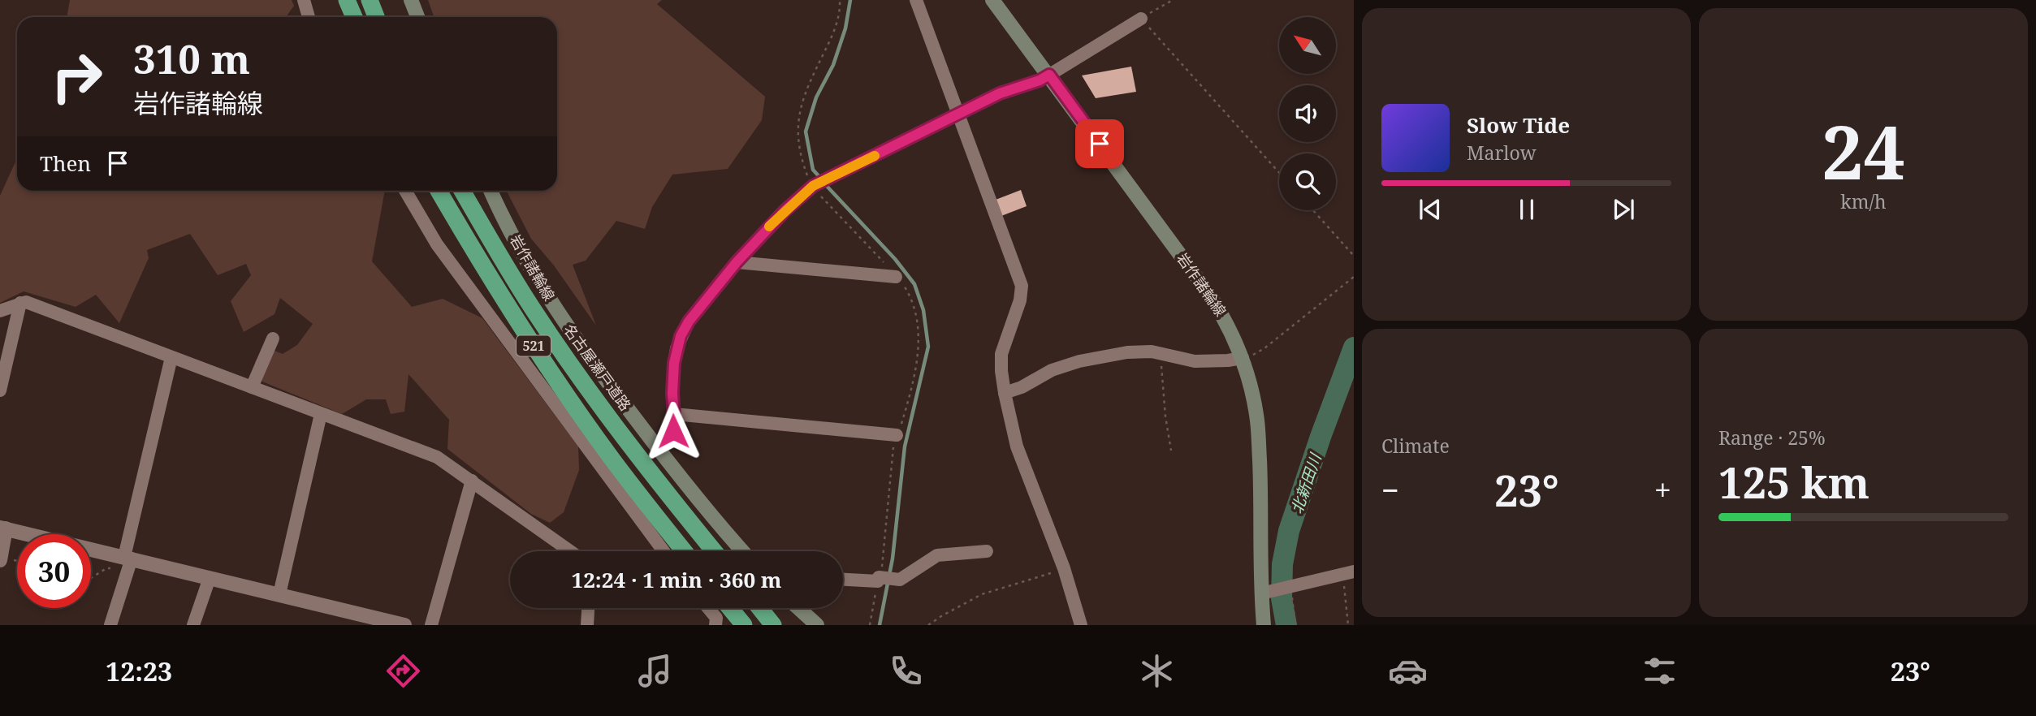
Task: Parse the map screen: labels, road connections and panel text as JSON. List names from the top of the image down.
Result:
{
  "streets": {
    "highway": ["521", "名古屋瀬戸道路"],
    "main road": ["岩作諸輪線"]
  },
  "water": ["北新田川"],
  "north": "top left",
  "page": {
    "tile": [
      ["24", "km/h"],
      "Climate",
      ["Range · 25%", "125 km"]
    ],
    "turn": ["310 m", "岩作諸輪線"],
    "song": ["Slow Tide", "Marlow"],
    "then": "Then",
    "heat": ["−", "23°", "+"],
    "limit": "30",
    "trip": "12:24 · 1 min · 360 m",
    "tabs": ["12:23", "23°"]
  }
}
